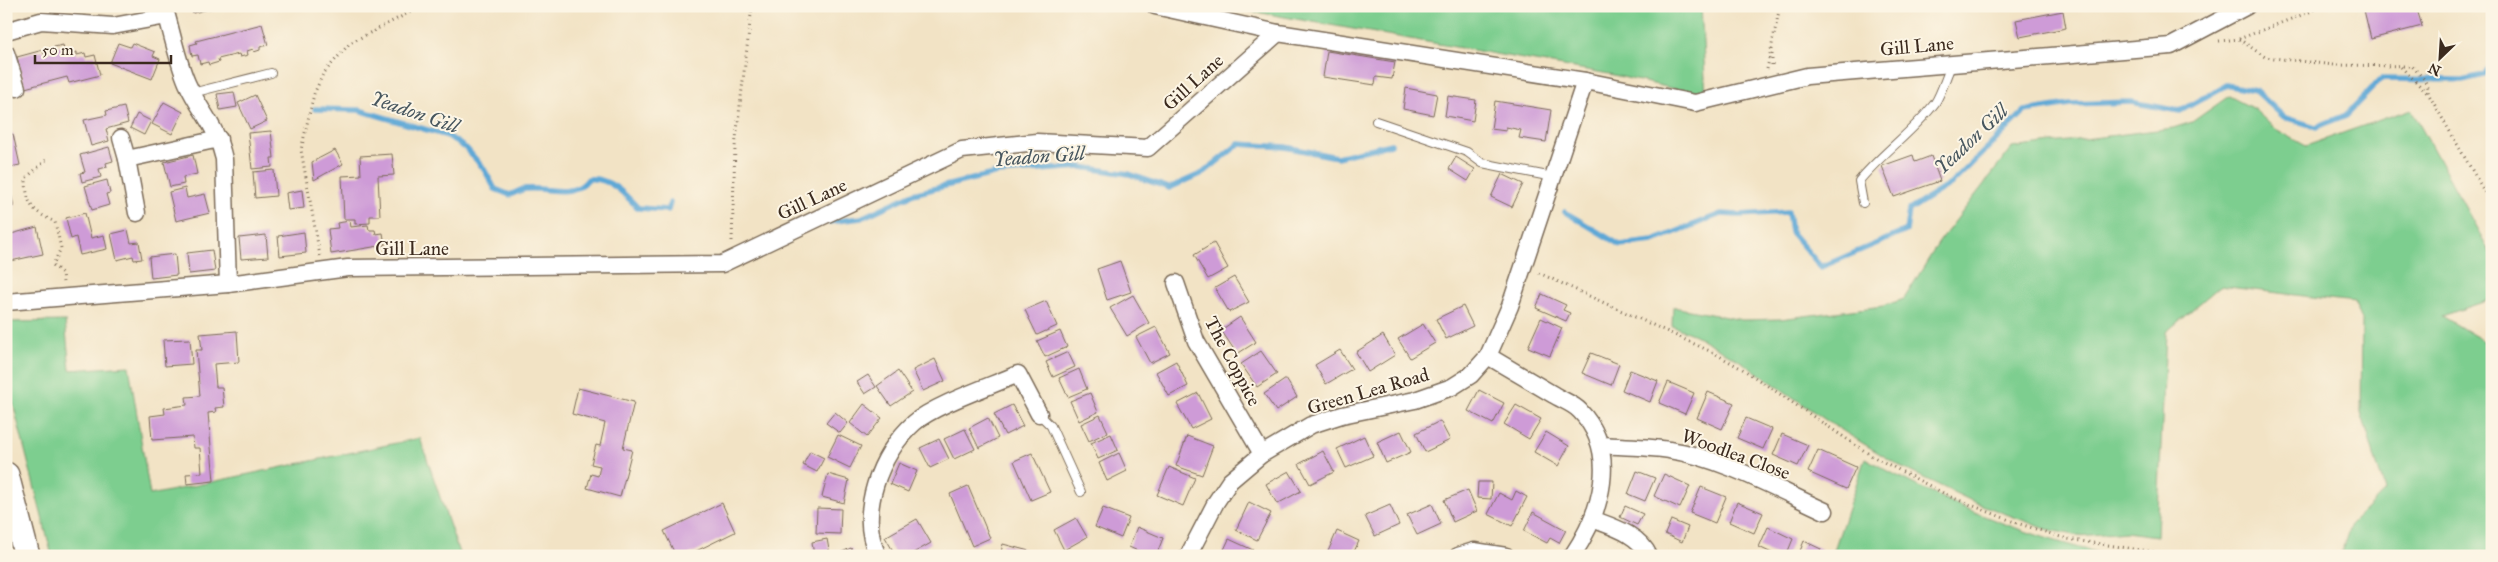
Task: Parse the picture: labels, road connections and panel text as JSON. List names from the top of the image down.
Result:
{
  "streets": {
    "street": [
      "Gill Lane",
      "The Coppice",
      "Green Lea Road",
      "Woodlea Close"
    ]
  },
  "crossings": [
    ["The Coppice", "Green Lea Road"]
  ],
  "water": ["Yeadon Gill"],
  "scale_bar": "50 m",
  "north": "bottom left"
}
